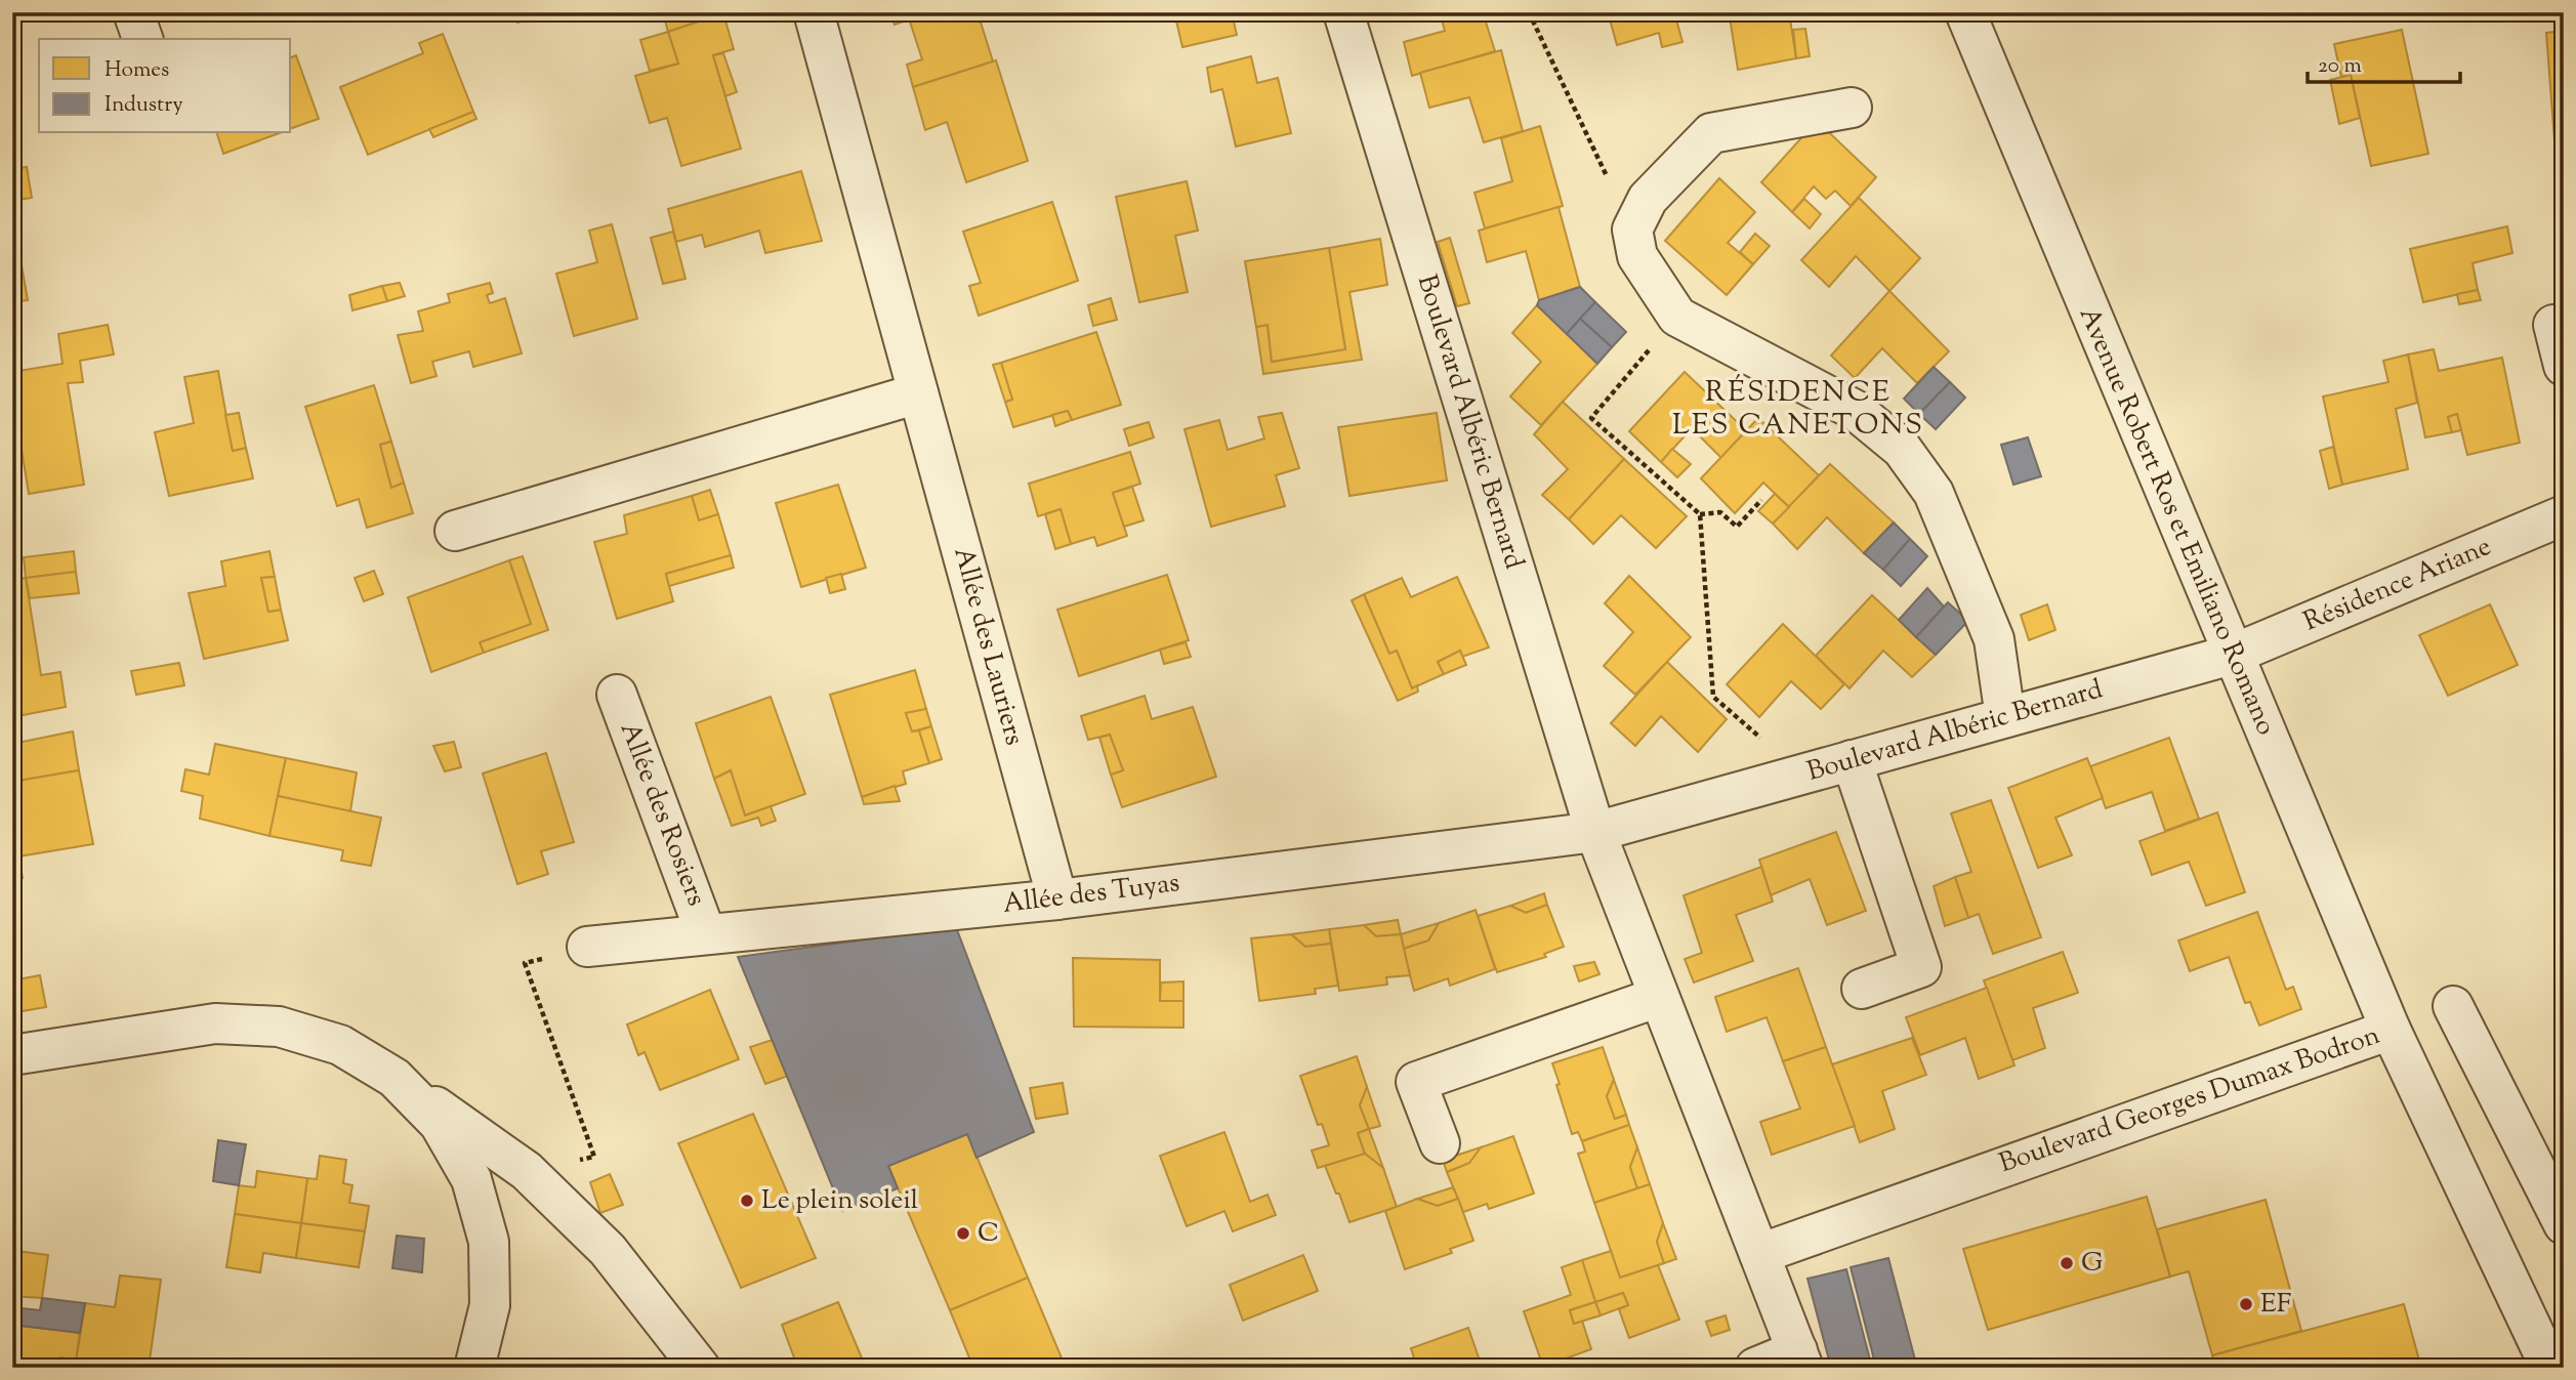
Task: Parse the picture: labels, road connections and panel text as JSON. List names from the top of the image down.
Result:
{
  "streets": {
    "street": [
      "Boulevard Albéric Bernard",
      "Avenue Robert Ros et Emiliano Romano",
      "Résidence Ariane",
      "Allée des Lauriers",
      "Allée des Rosiers",
      "Allée des Tuyas",
      "Boulevard Georges Dumax Bodron"
    ]
  },
  "crossings": [
    ["Boulevard Albéric Bernard", "Avenue Robert Ros et Emiliano Romano"],
    ["Boulevard Albéric Bernard", "Résidence Ariane"],
    ["Boulevard Albéric Bernard", "Allée des Tuyas"],
    ["Boulevard Albéric Bernard", "Boulevard Georges Dumax Bodron"],
    ["Avenue Robert Ros et Emiliano Romano", "Résidence Ariane"],
    ["Avenue Robert Ros et Emiliano Romano", "Boulevard Georges Dumax Bodron"],
    ["Allée des Lauriers", "Allée des Tuyas"],
    ["Allée des Rosiers", "Allée des Tuyas"]
  ],
  "districts": ["RÉSIDENCE LES CANETONS"],
  "places": [
    "Le plein soleil",
    "C",
    "G",
    "EF"
  ],
  "legend": ["Homes", "Industry"],
  "scale_bar": "20 m"
}
